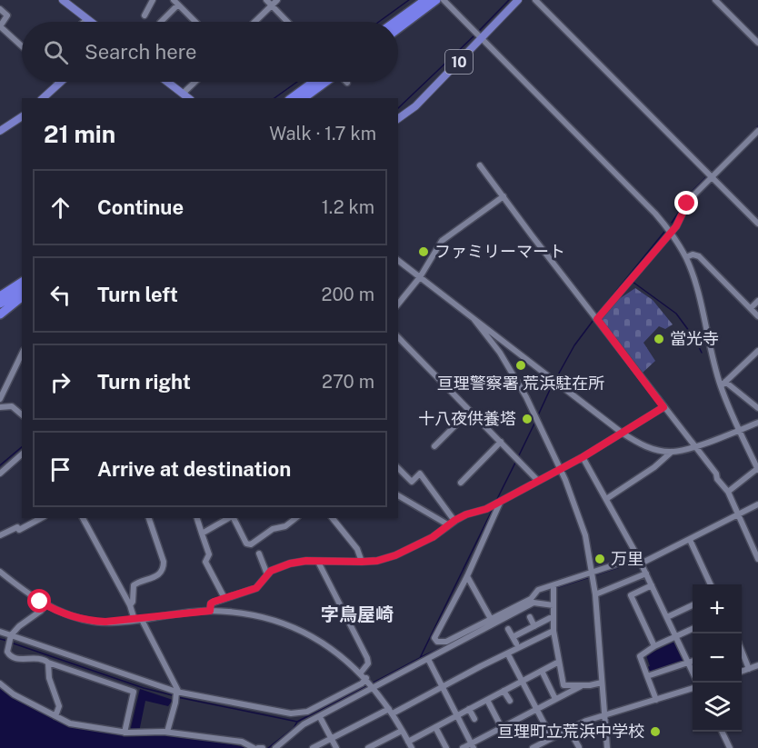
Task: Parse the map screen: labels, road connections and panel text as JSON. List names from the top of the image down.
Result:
{
  "streets": {
    "main road": ["10"]
  },
  "districts": ["字鳥屋崎"],
  "places": [
    "ファミリーマート",
    "當光寺",
    "亘理警察署 荒浜駐在所",
    "十八夜供養塔",
    "万里",
    "亘理町立荒浜中学校"
  ],
  "page": {
    "search": "Search here",
    "heading": ["21 min", "Walk · 1.7 km"],
    "list": [
      ["Continue", "1.2 km"],
      ["Turn left", "200 m"],
      ["Turn right", "270 m"],
      "Arrive at destination"
    ],
    "map_buttons": ["+", "−"]
  }
}
